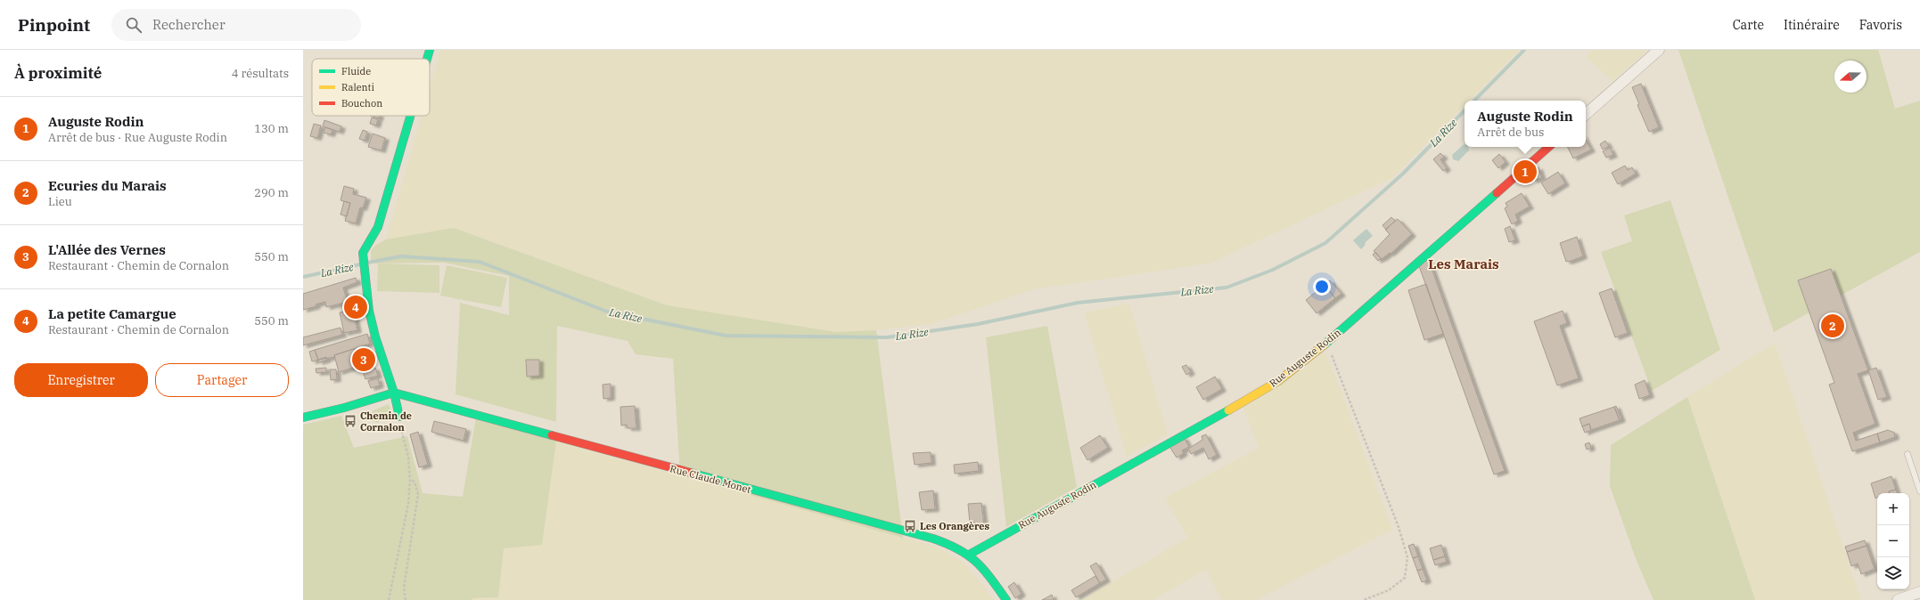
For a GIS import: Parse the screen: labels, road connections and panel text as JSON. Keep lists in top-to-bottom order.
{
  "streets": {
    "street": ["Rue Auguste Rodin", "Rue Claude Monet"]
  },
  "crossings": [
    ["Rue Auguste Rodin", "Rue Claude Monet"]
  ],
  "districts": ["Les Marais"],
  "water": ["La Rize"],
  "places": {
    "bus stop": ["Chemin de Cornalon", "Les Orangères"]
  },
  "legend": ["Fluide", "Ralenti", "Bouchon"],
  "north": "left",
  "page": {
    "header": "Pinpoint",
    "search": "Rechercher",
    "nav": ["Carte", "Itinéraire", "Favoris"],
    "heading": ["À proximité", "4 résultats"],
    "list": [
      {
        "mark": "1",
        "name": "Auguste Rodin",
        "note": "Arrêt de bus · Rue Auguste Rodin",
        "value": "130 m"
      },
      {
        "mark": "2",
        "name": "Ecuries du Marais",
        "note": "Lieu",
        "value": "290 m"
      },
      {
        "mark": "3",
        "name": "L'Allée des Vernes",
        "note": "Restaurant · Chemin de Cornalon",
        "value": "550 m"
      },
      {
        "mark": "4",
        "name": "La petite Camargue",
        "note": "Restaurant · Chemin de Cornalon",
        "value": "550 m"
      }
    ],
    "popup": ["Auguste Rodin", "Arrêt de bus"],
    "pins": [
      "1",
      "4",
      "2",
      "3"
    ],
    "buttons": ["Enregistrer", "Partager"],
    "map_buttons": ["+", "−"]
  }
}
